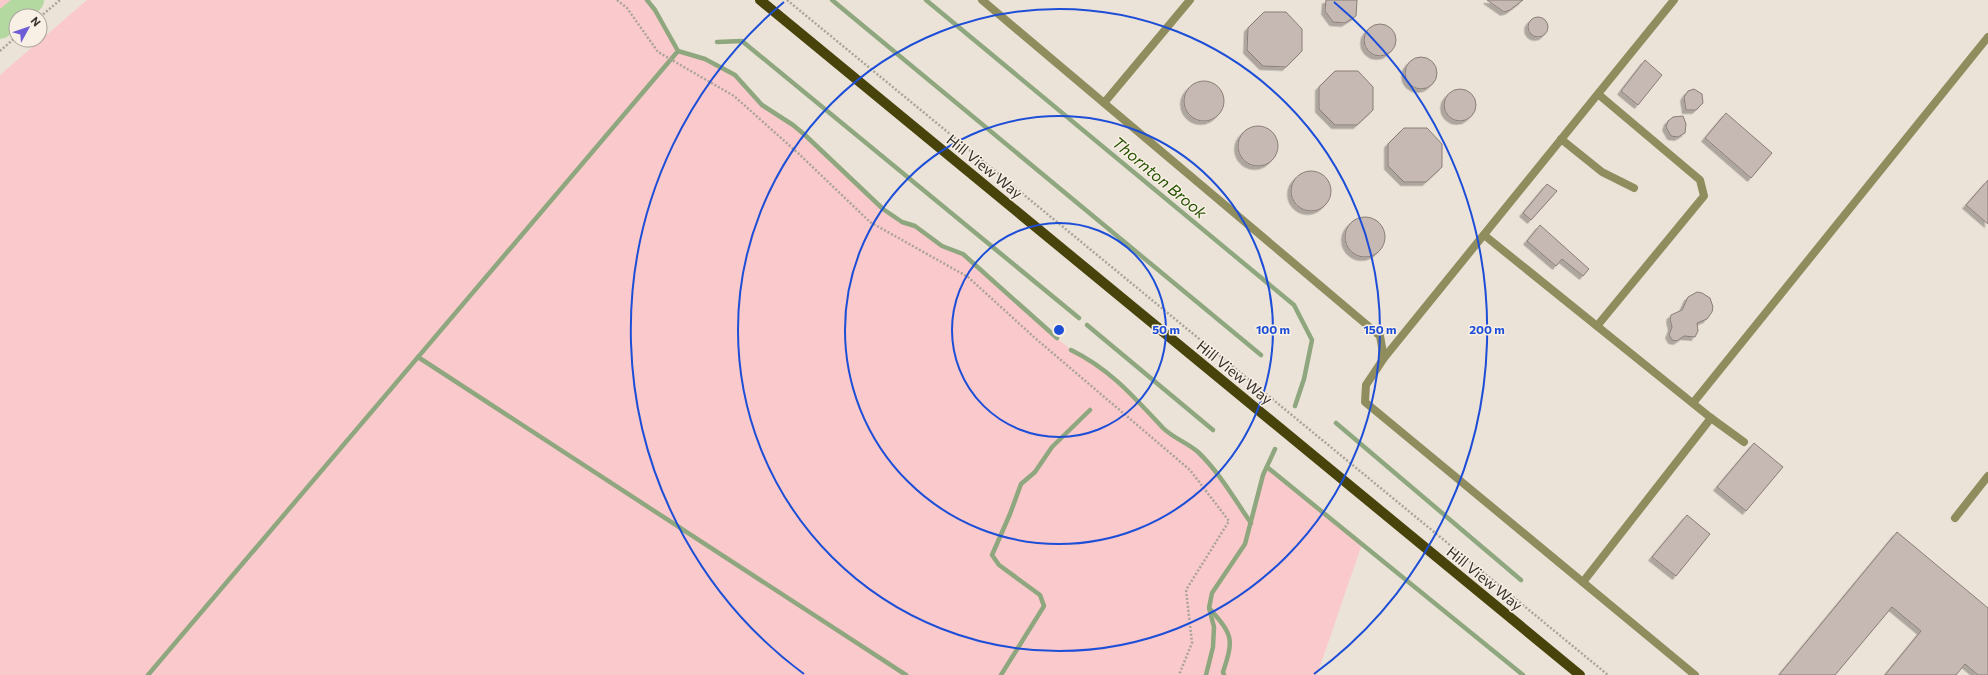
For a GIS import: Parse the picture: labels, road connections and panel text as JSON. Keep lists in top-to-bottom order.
{
  "streets": {
    "main road": ["Hill View Way"]
  },
  "water": ["Thornton Brook"],
  "north": "top right",
  "rings": [
    "50 m",
    "100 m",
    "150 m",
    "200 m"
  ]
}
